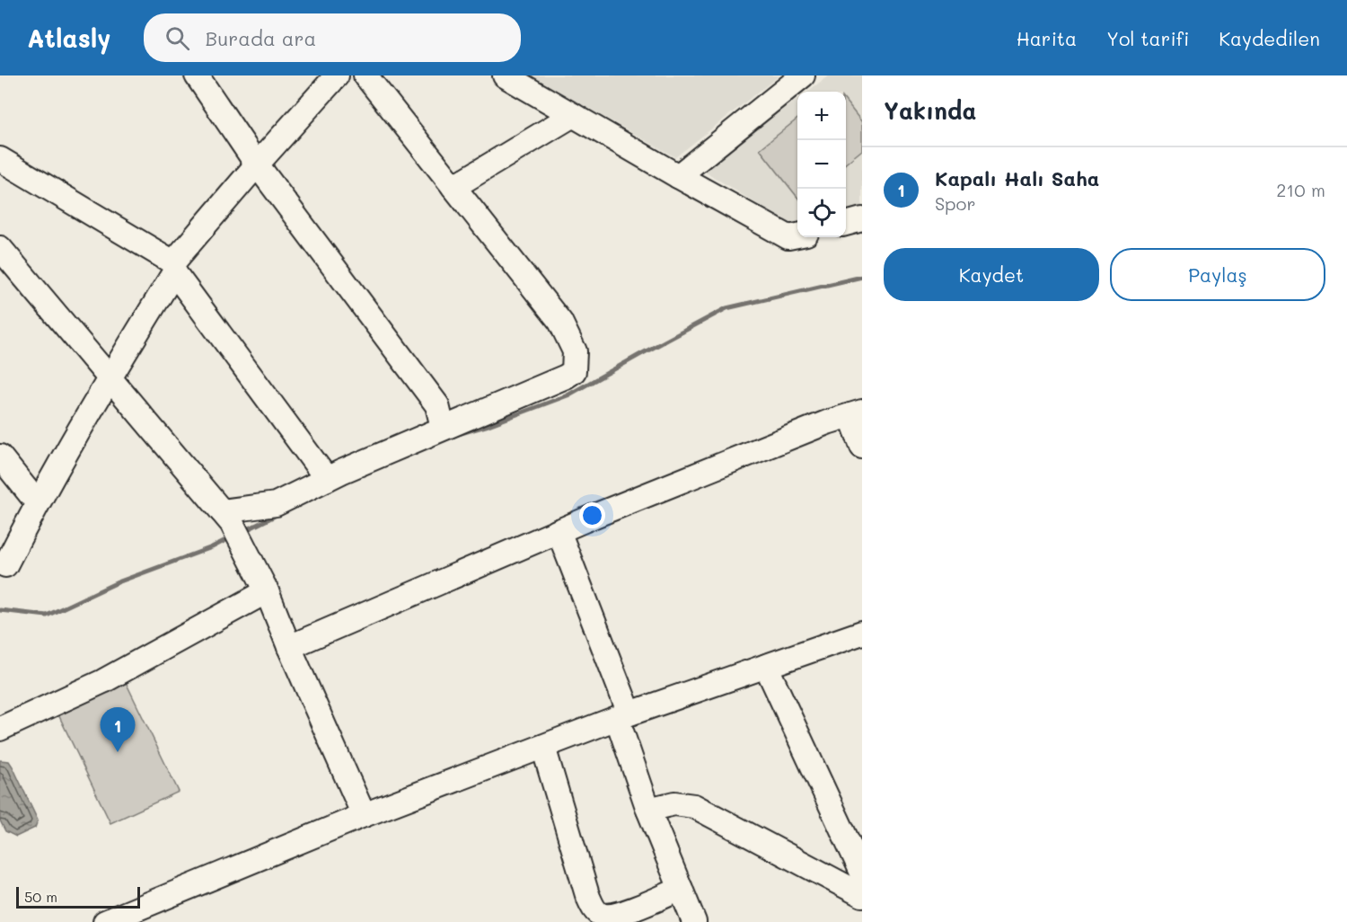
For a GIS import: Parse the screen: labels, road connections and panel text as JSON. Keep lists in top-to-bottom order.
{
  "scale_bar": "50 m",
  "page": {
    "header": "Atlasly",
    "search": "Burada ara",
    "nav": ["Harita", "Yol tarifi", "Kaydedilen"],
    "heading": "Yakında",
    "map_buttons": ["+", "−"],
    "list": [
      {
        "mark": "1",
        "name": "Kapalı Halı Saha",
        "note": "Spor",
        "value": "210 m"
      }
    ],
    "buttons": ["Kaydet", "Paylaş"],
    "pins": "1",
    "scale": "50 m"
  }
}
